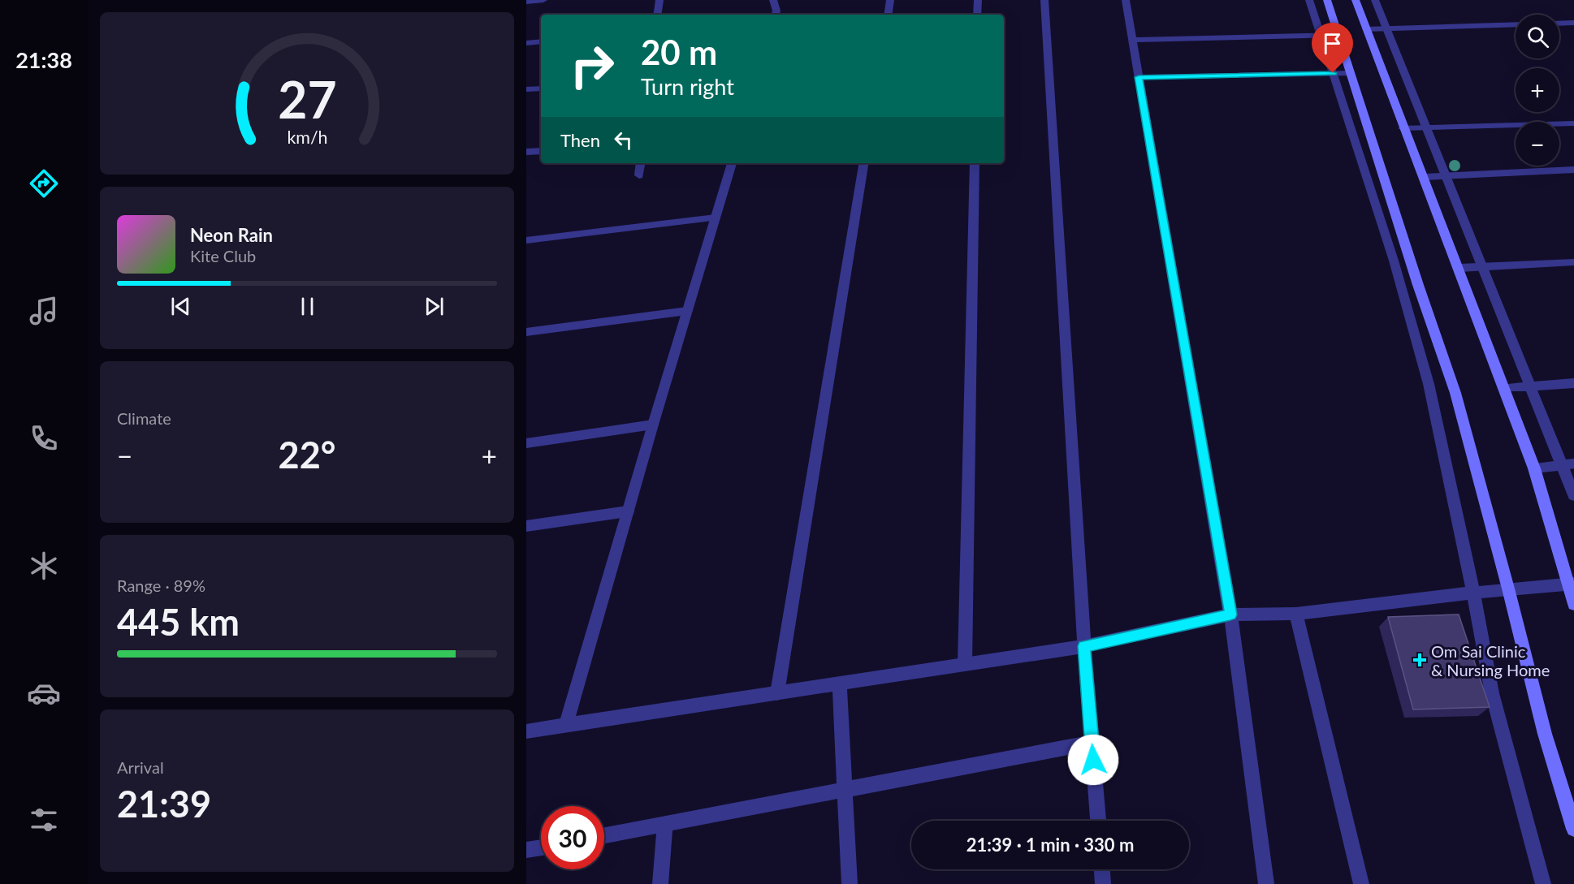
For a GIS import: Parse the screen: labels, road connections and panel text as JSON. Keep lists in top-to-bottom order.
{
  "places": {
    "health": ["Om Sai Clinic & Nursing Home"]
  },
  "page": {
    "tabs": "21:38",
    "map_buttons": ["+", "−"],
    "turn": ["20 m", "Turn right"],
    "then": "Then",
    "song": ["Neon Rain", "Kite Club"],
    "tile": [
      "Climate",
      ["Range · 89%", "445 km"],
      ["Arrival", "21:39"]
    ],
    "heat": ["−", "22°", "+"],
    "limit": "30",
    "trip": "21:39 · 1 min · 330 m",
    "gauge": ["27", "km/h"]
  }
}
